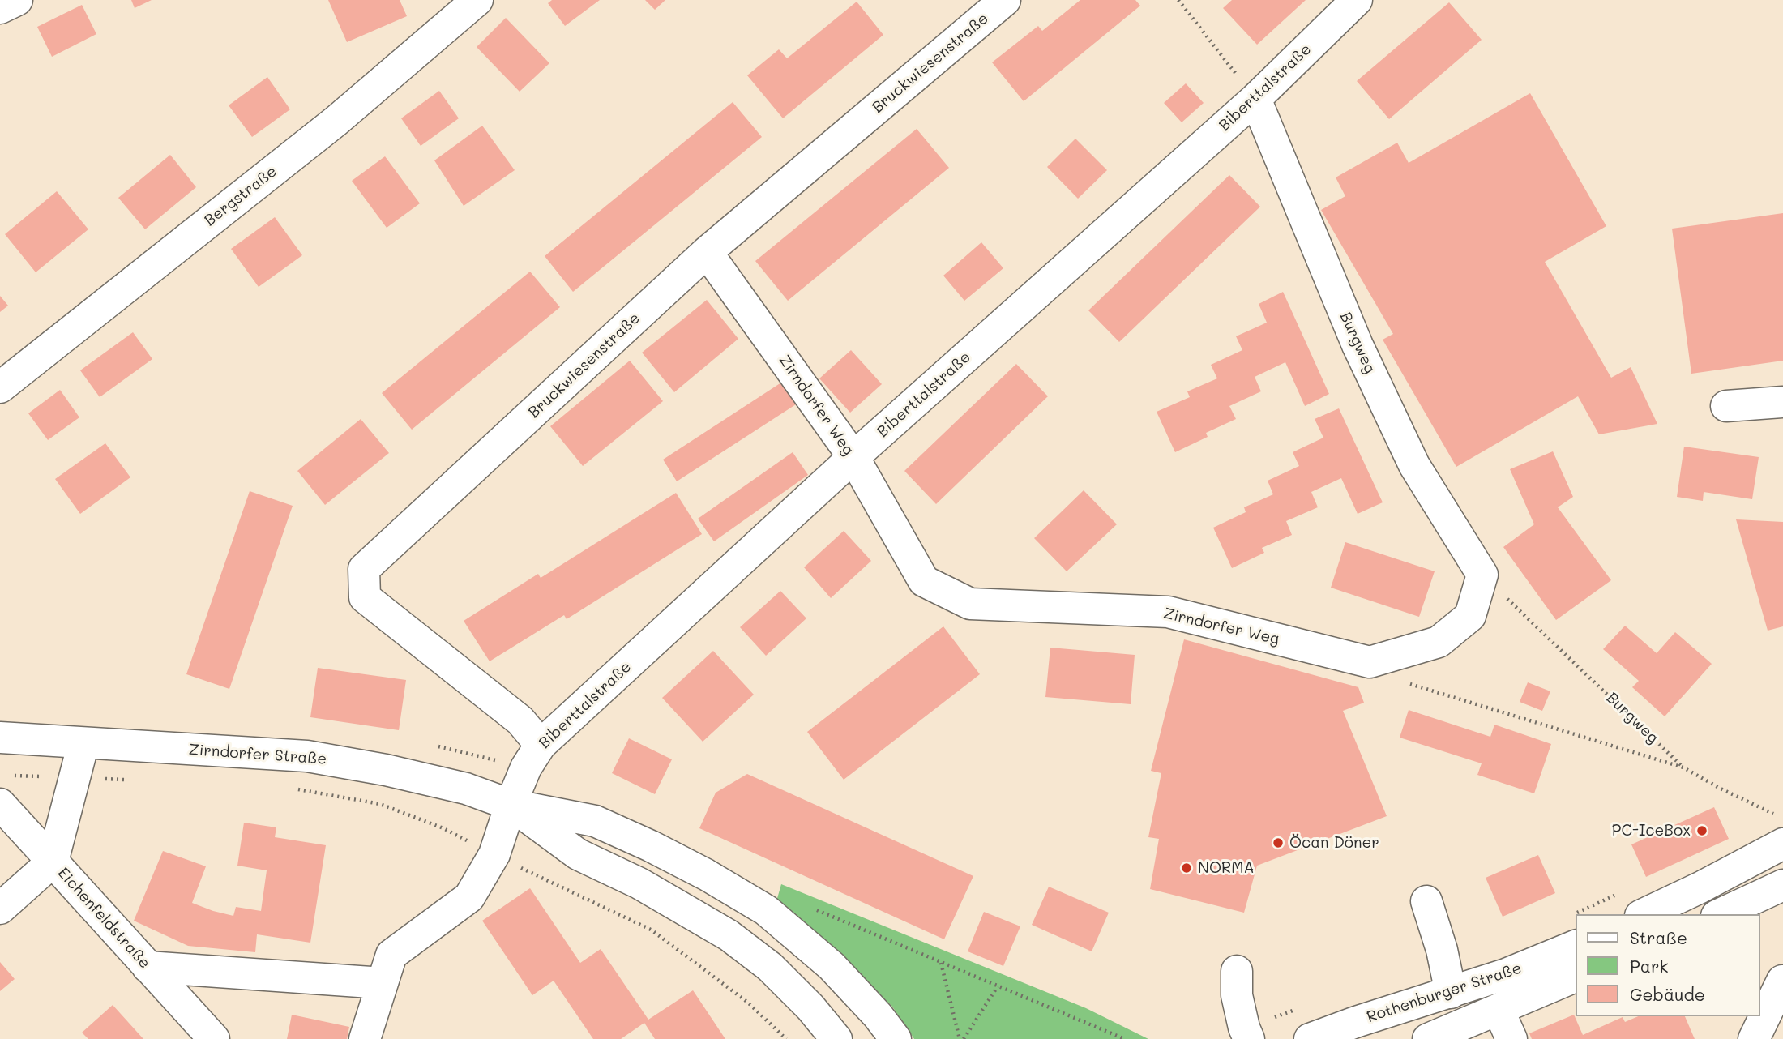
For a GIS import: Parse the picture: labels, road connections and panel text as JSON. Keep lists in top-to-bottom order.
{
  "streets": {
    "street": [
      "Bruckwiesenstraße",
      "Biberttalstraße",
      "Bergstraße",
      "Burgweg",
      "Zirndorfer Weg",
      "Zirndorfer Straße",
      "Eichenfeldstraße",
      "Rothenburger Straße"
    ]
  },
  "crossings": [
    ["Bruckwiesenstraße", "Biberttalstraße"],
    ["Bruckwiesenstraße", "Zirndorfer Weg"],
    ["Biberttalstraße", "Burgweg"],
    ["Biberttalstraße", "Zirndorfer Weg"],
    ["Biberttalstraße", "Zirndorfer Straße"],
    ["Zirndorfer Straße", "Eichenfeldstraße"]
  ],
  "places": ["PC-IceBox", "Öcan Döner", "NORMA"],
  "legend": ["Straße", "Park", "Gebäude"]
}
